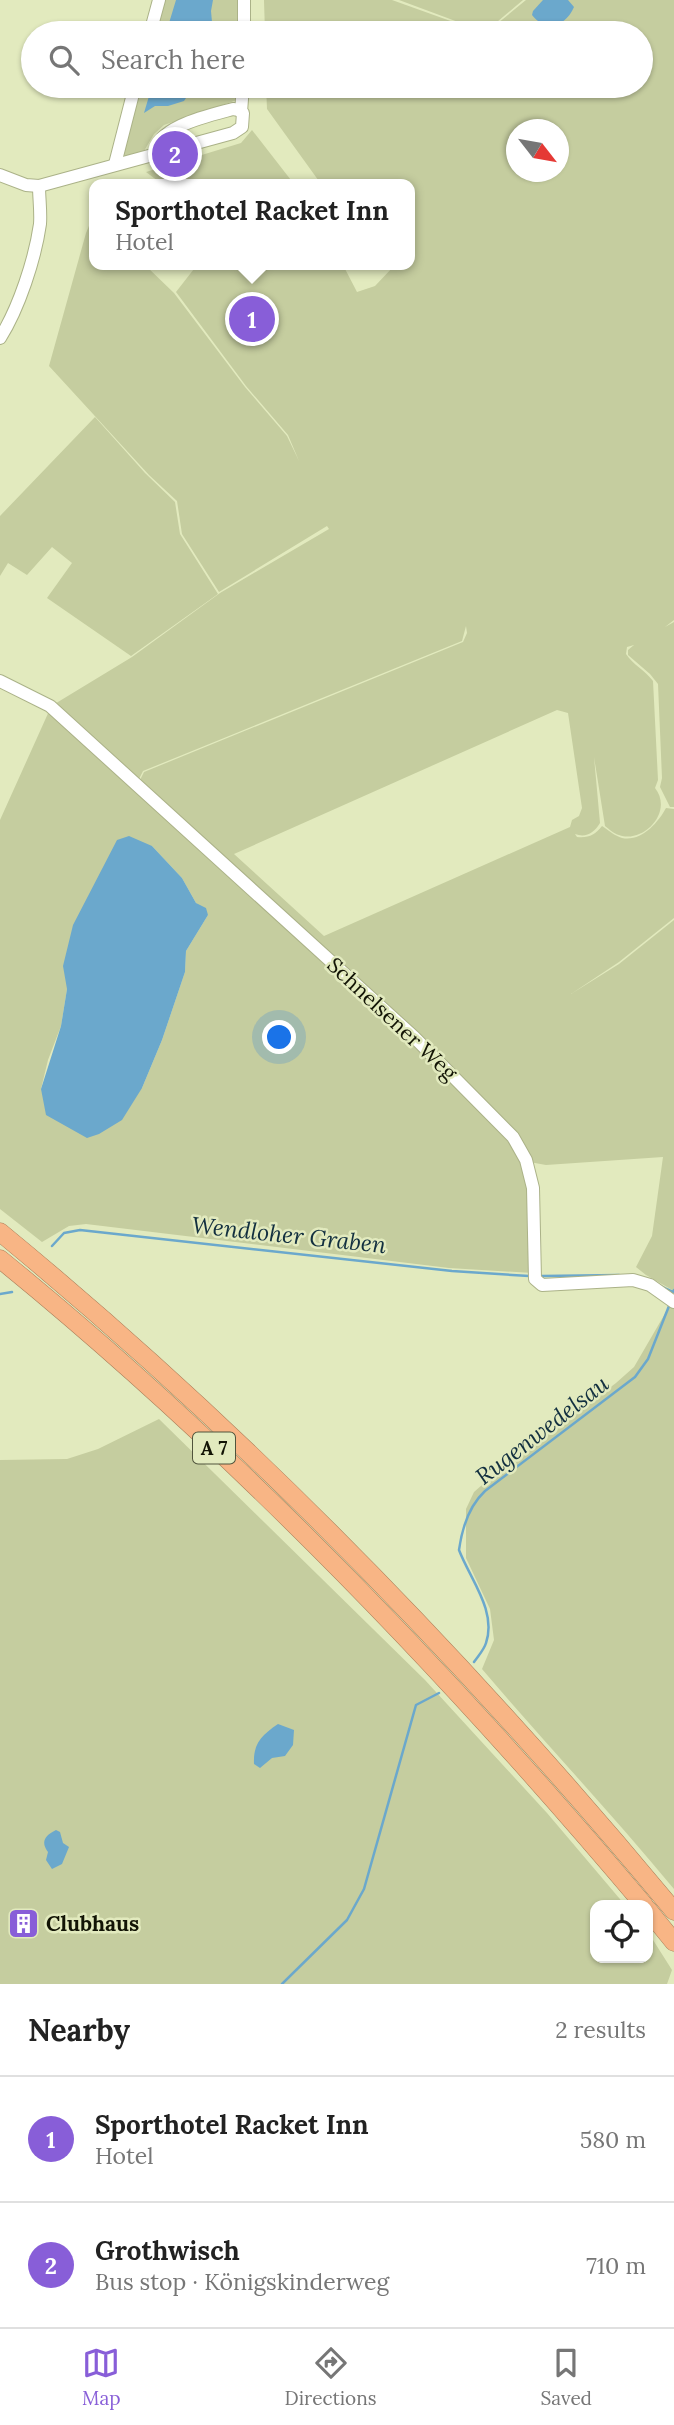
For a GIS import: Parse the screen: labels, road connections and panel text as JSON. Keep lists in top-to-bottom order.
{
  "streets": {
    "highway": ["A 7"],
    "street": ["Schnelsener Weg"]
  },
  "water": ["Wendloher Graben", "Rugenwedelsau"],
  "places": {
    "building": ["Clubhaus"]
  },
  "north": "bottom right",
  "page": {
    "search": "Search here",
    "pins": ["2", "1"],
    "popup": ["Sporthotel Racket Inn", "Hotel"],
    "heading": ["Nearby", "2 results"],
    "list": [
      {
        "mark": "1",
        "name": "Sporthotel Racket Inn",
        "note": "Hotel",
        "value": "580 m"
      },
      {
        "mark": "2",
        "name": "Grothwisch",
        "note": "Bus stop · Königskinderweg",
        "value": "710 m"
      }
    ],
    "nav": ["Map", "Directions", "Saved"]
  }
}
